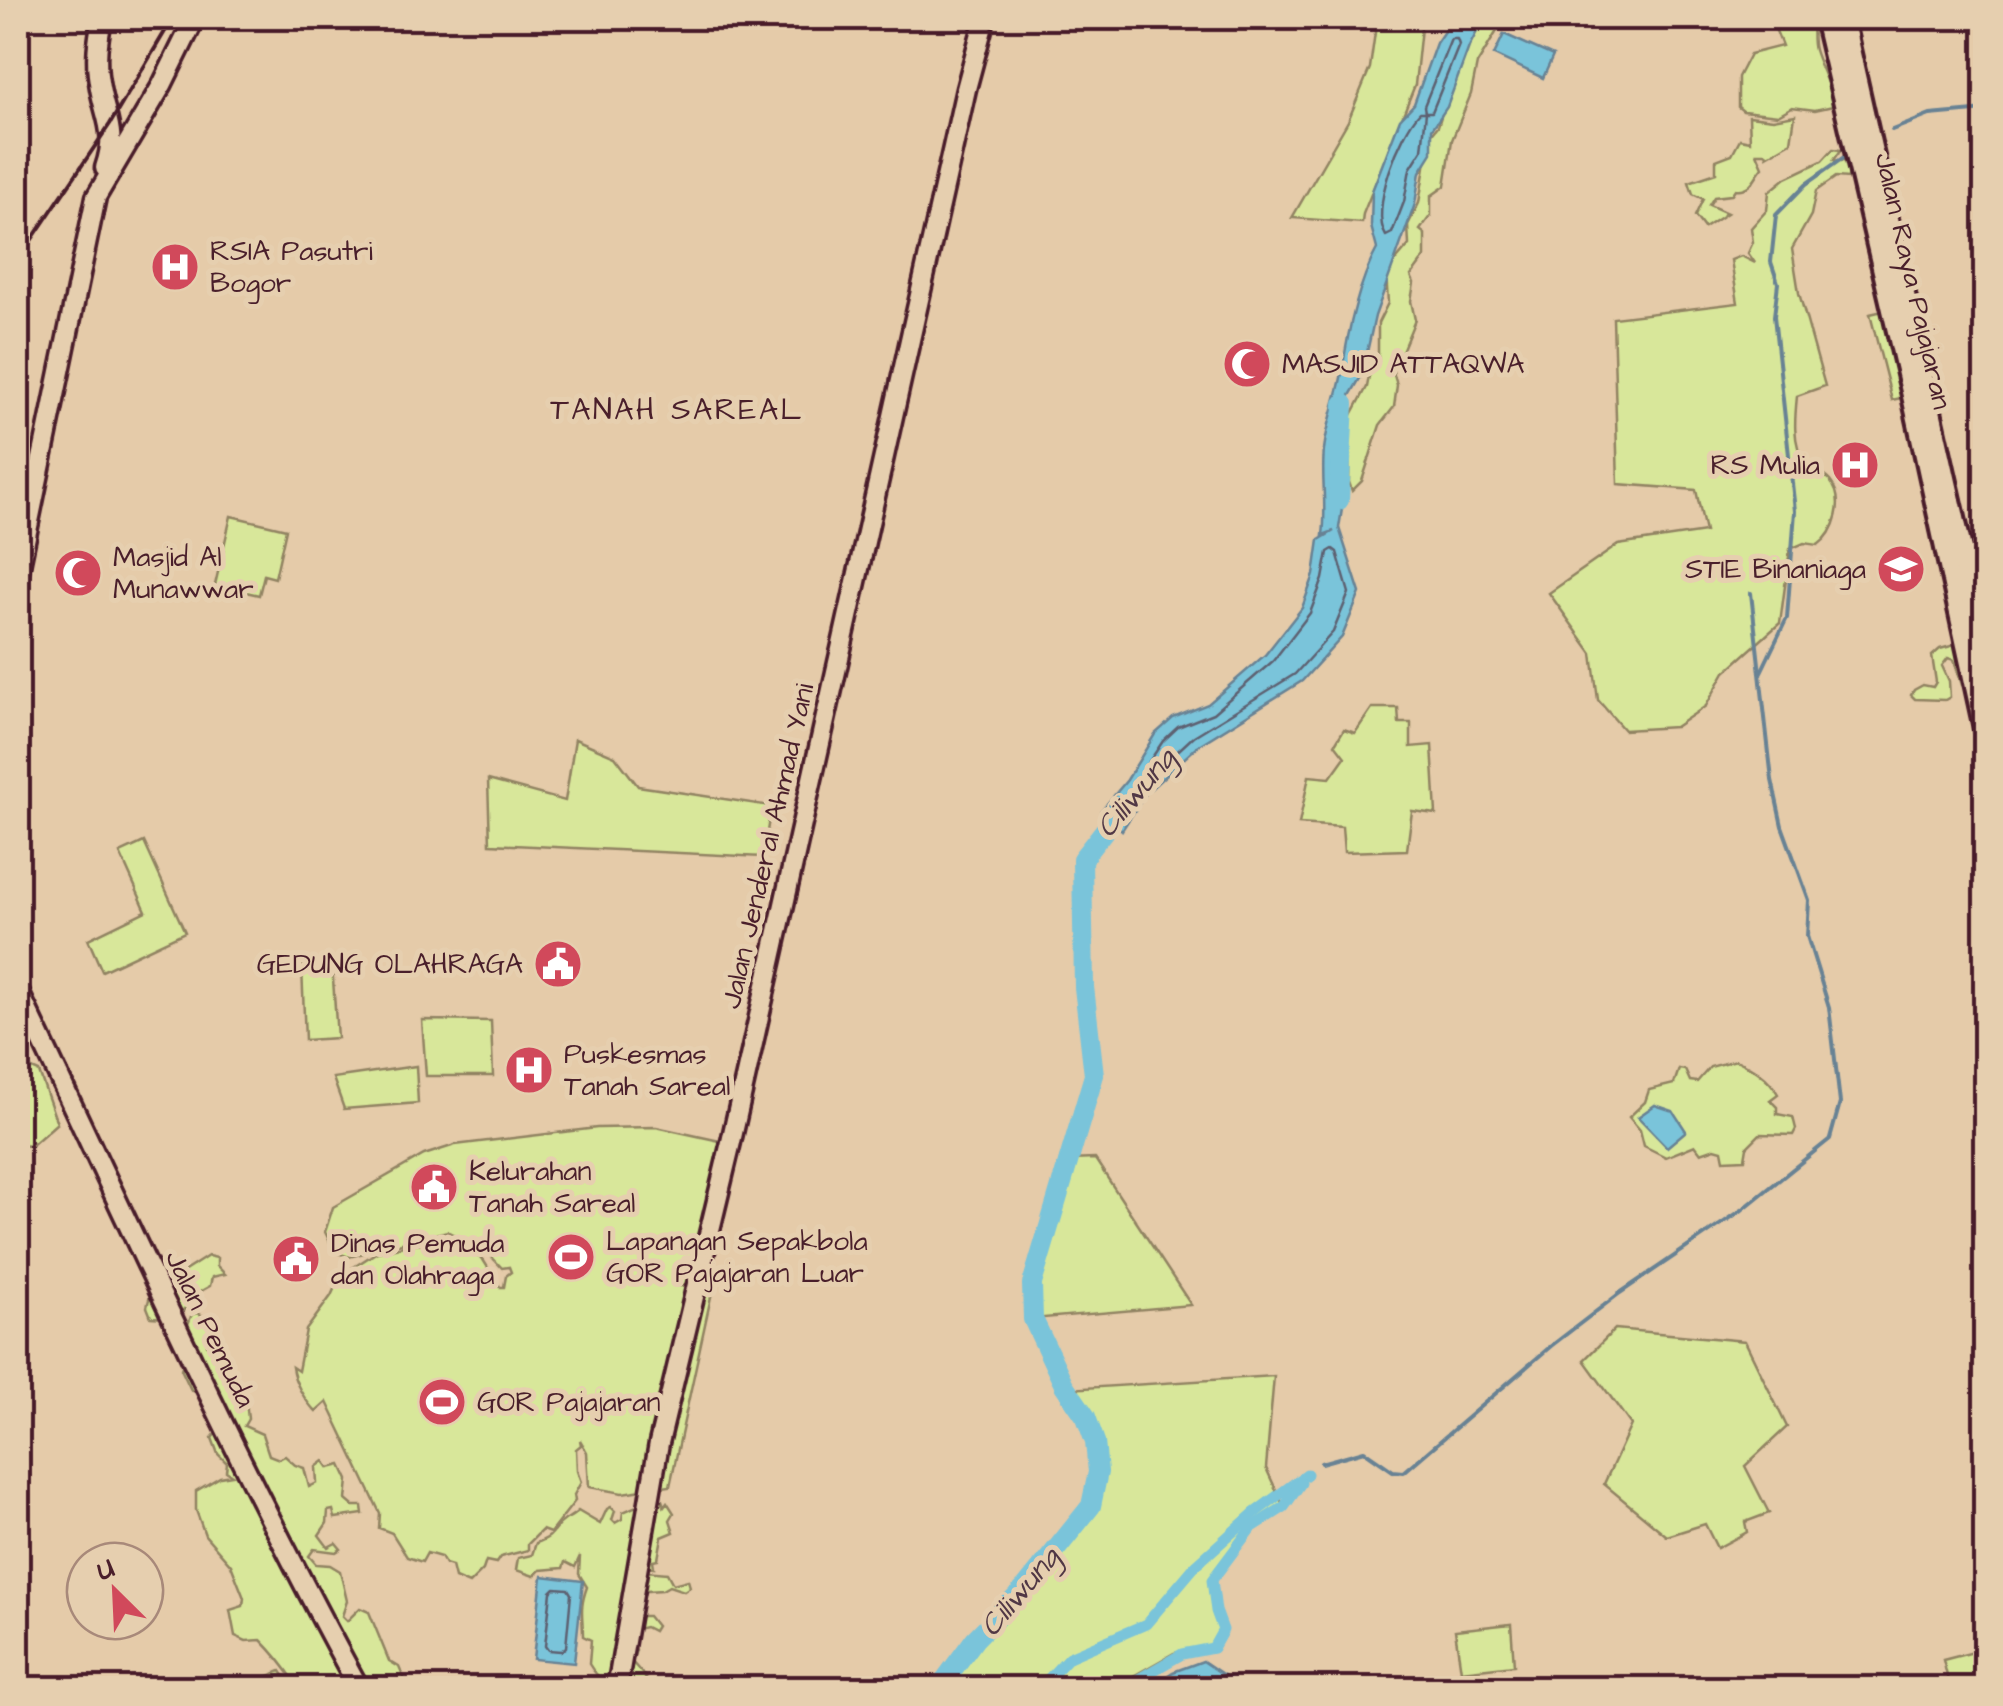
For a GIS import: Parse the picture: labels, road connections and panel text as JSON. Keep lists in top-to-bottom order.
{
  "streets": {
    "highway": ["Jalan Raya Pajajaran"],
    "main road": ["Jalan Jenderal Ahmad Yani", "Jalan Pemuda"]
  },
  "districts": ["TANAH SAREAL"],
  "water": ["Ciliwung"],
  "places": {
    "hospital": ["RSIA Pasutri Bogor", "RS Mulia", "Puskesmas Tanah Sareal"],
    "mosque": ["MASJID ATTAQWA", "Masjid Al Munawwar"],
    "school or university": ["STIE Binaniaga"],
    "public building": ["GEDUNG OLAHRAGA", "Kelurahan Tanah Sareal", "Dinas Pemuda dan Olahraga"],
    "sports": ["Lapangan Sepakbola GOR Pajajaran Luar", "GOR Pajajaran"]
  },
  "north": "top left"
}
